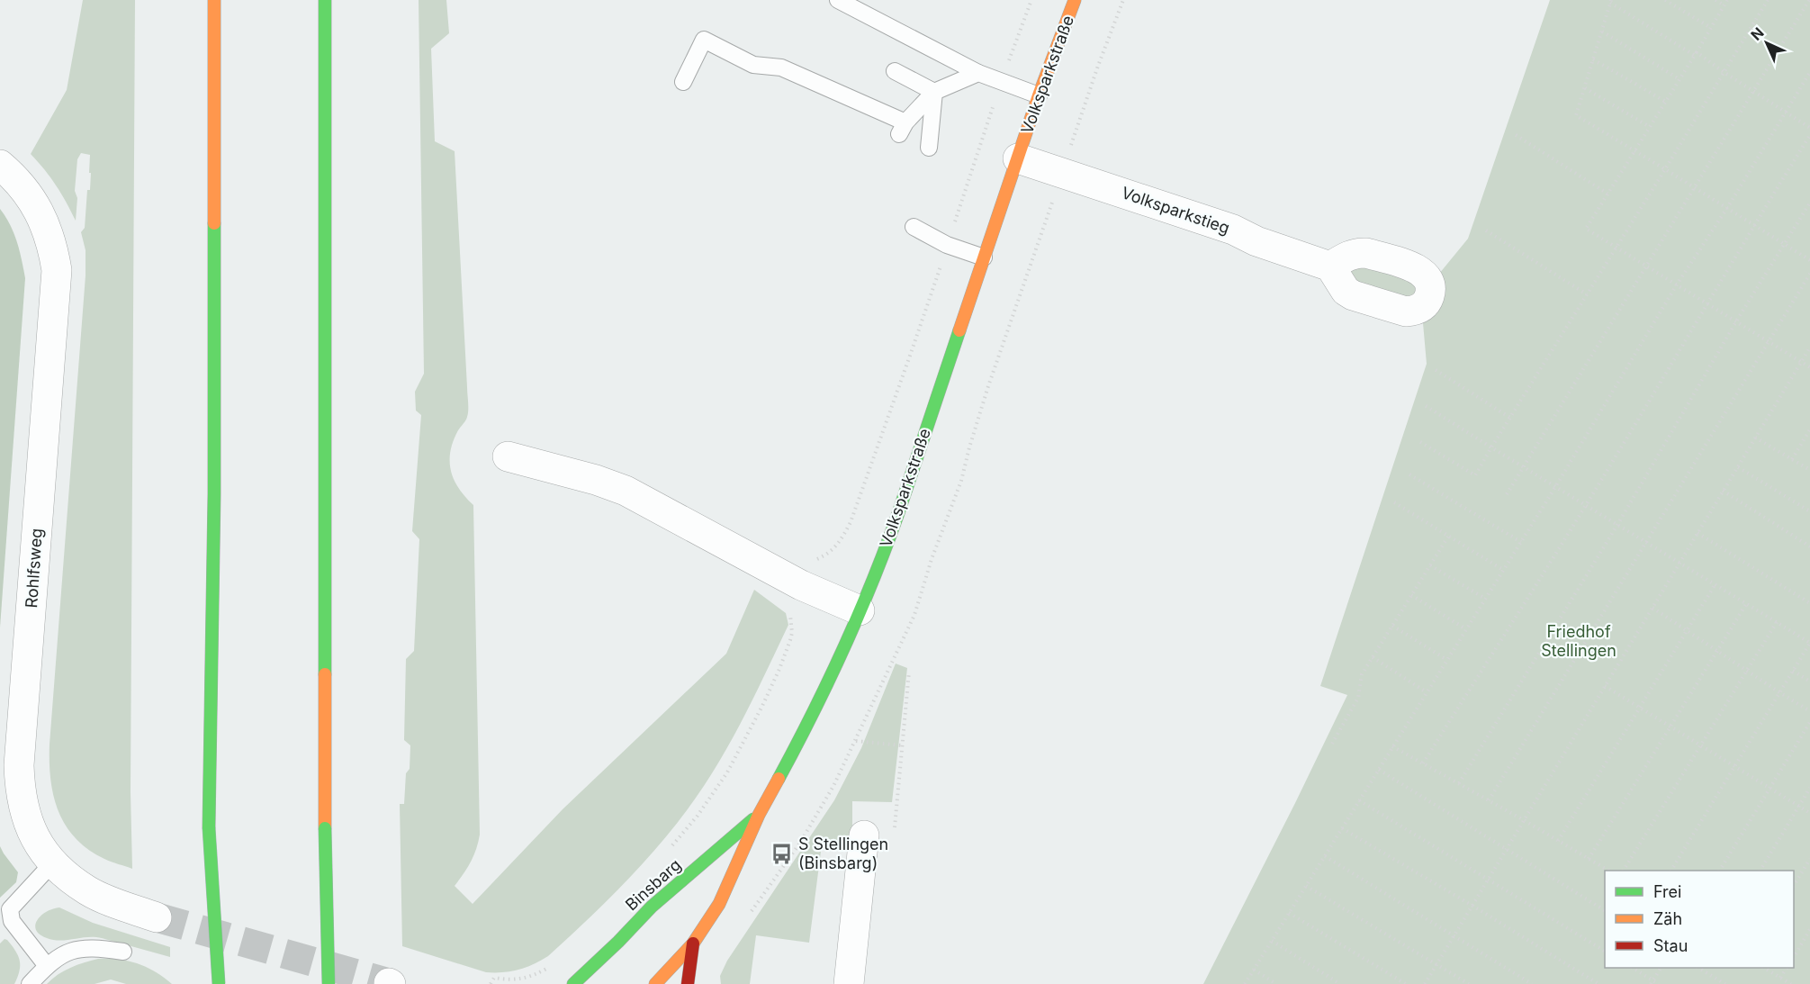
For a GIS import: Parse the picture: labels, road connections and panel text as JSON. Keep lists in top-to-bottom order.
{
  "streets": {
    "main road": ["Volksparkstraße", "Binsbarg"],
    "street": ["Volksparkstieg", "Rohlfsweg"]
  },
  "crossings": [
    ["Volksparkstraße", "Volksparkstieg"],
    ["Volksparkstraße", "Binsbarg"]
  ],
  "parks": ["Friedhof Stellingen"],
  "places": {
    "bus stop": ["S Stellingen (Binsbarg)"]
  },
  "legend": ["Frei", "Zäh", "Stau"],
  "north": "top left"
}
